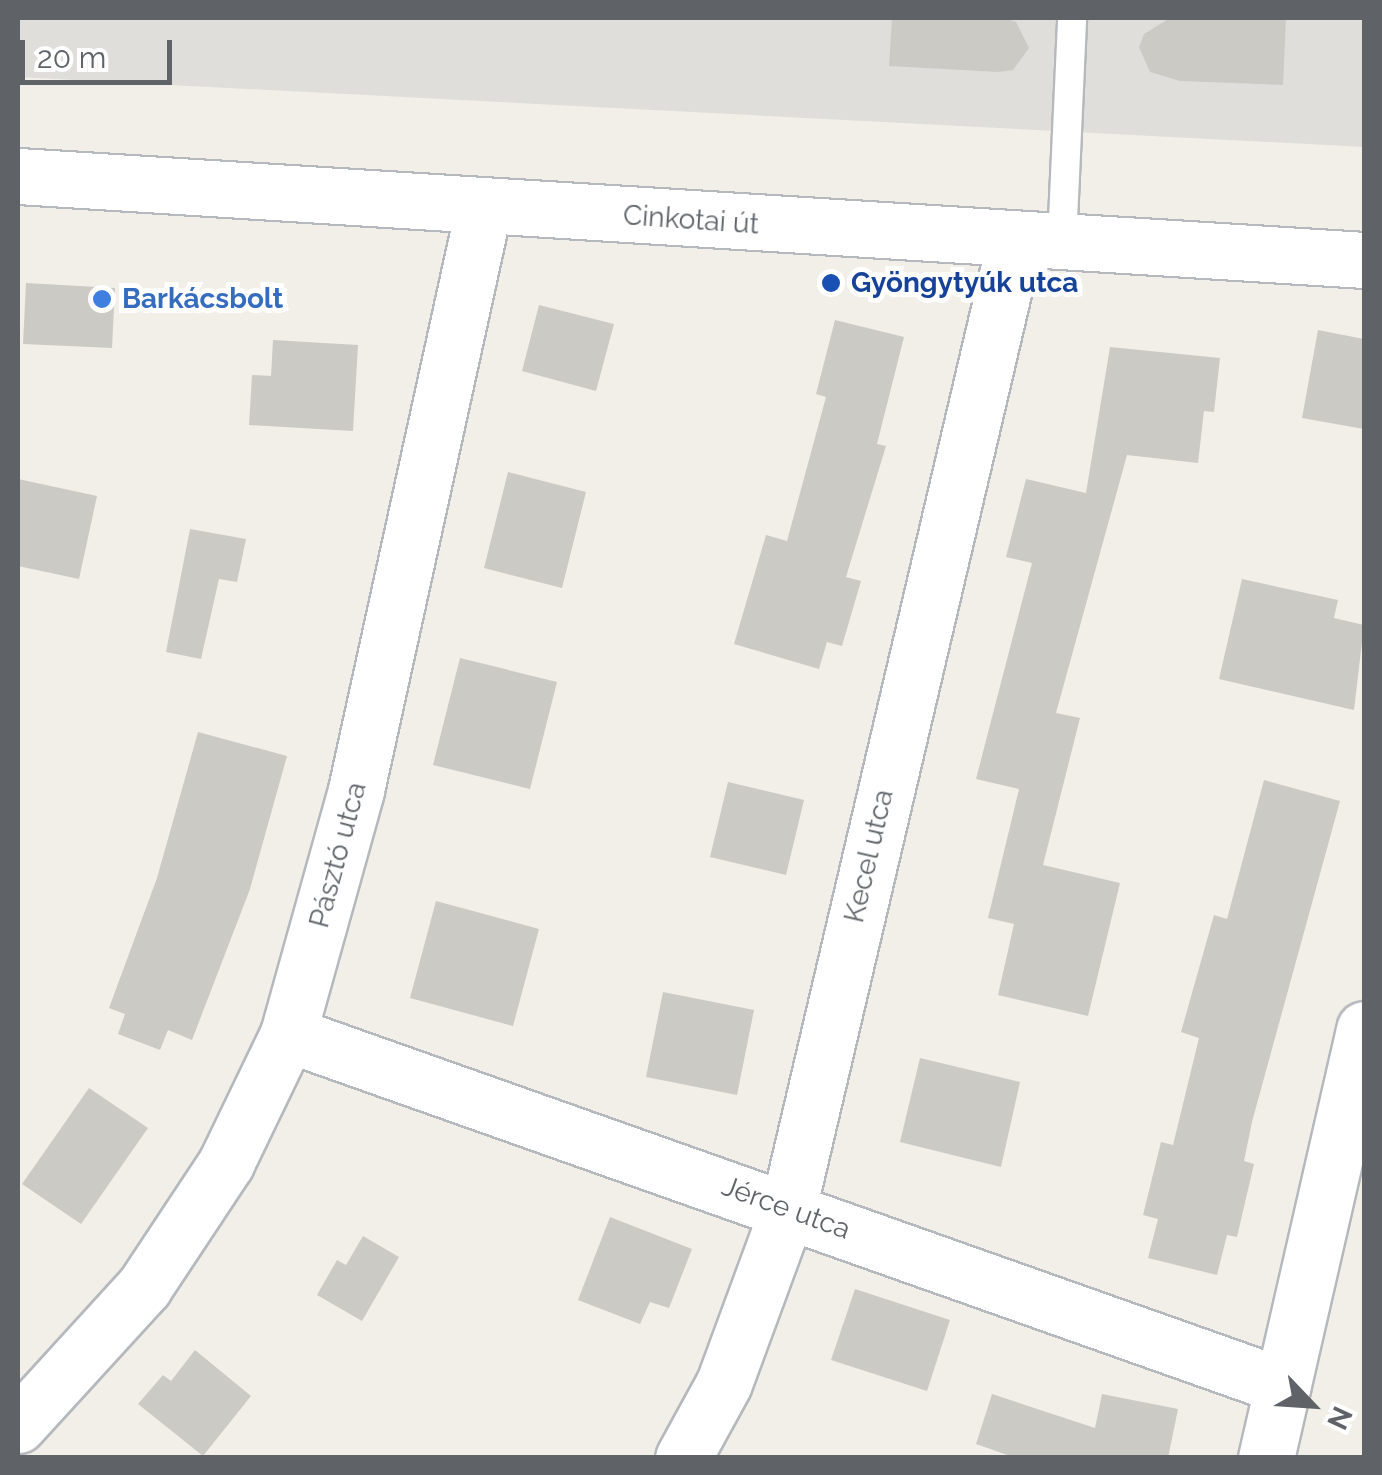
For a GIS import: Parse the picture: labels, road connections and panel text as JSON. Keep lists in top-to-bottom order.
{
  "streets": {
    "street": [
      "Cinkotai út",
      "Pásztó utca",
      "Kecel utca",
      "Jérce utca"
    ]
  },
  "crossings": [
    ["Cinkotai út", "Pásztó utca"],
    ["Cinkotai út", "Kecel utca"],
    ["Pásztó utca", "Jérce utca"],
    ["Kecel utca", "Jérce utca"]
  ],
  "places": ["Gyöngytyúk utca", "Barkácsbolt"],
  "scale_bar": "20 m",
  "north": "bottom right"
}
